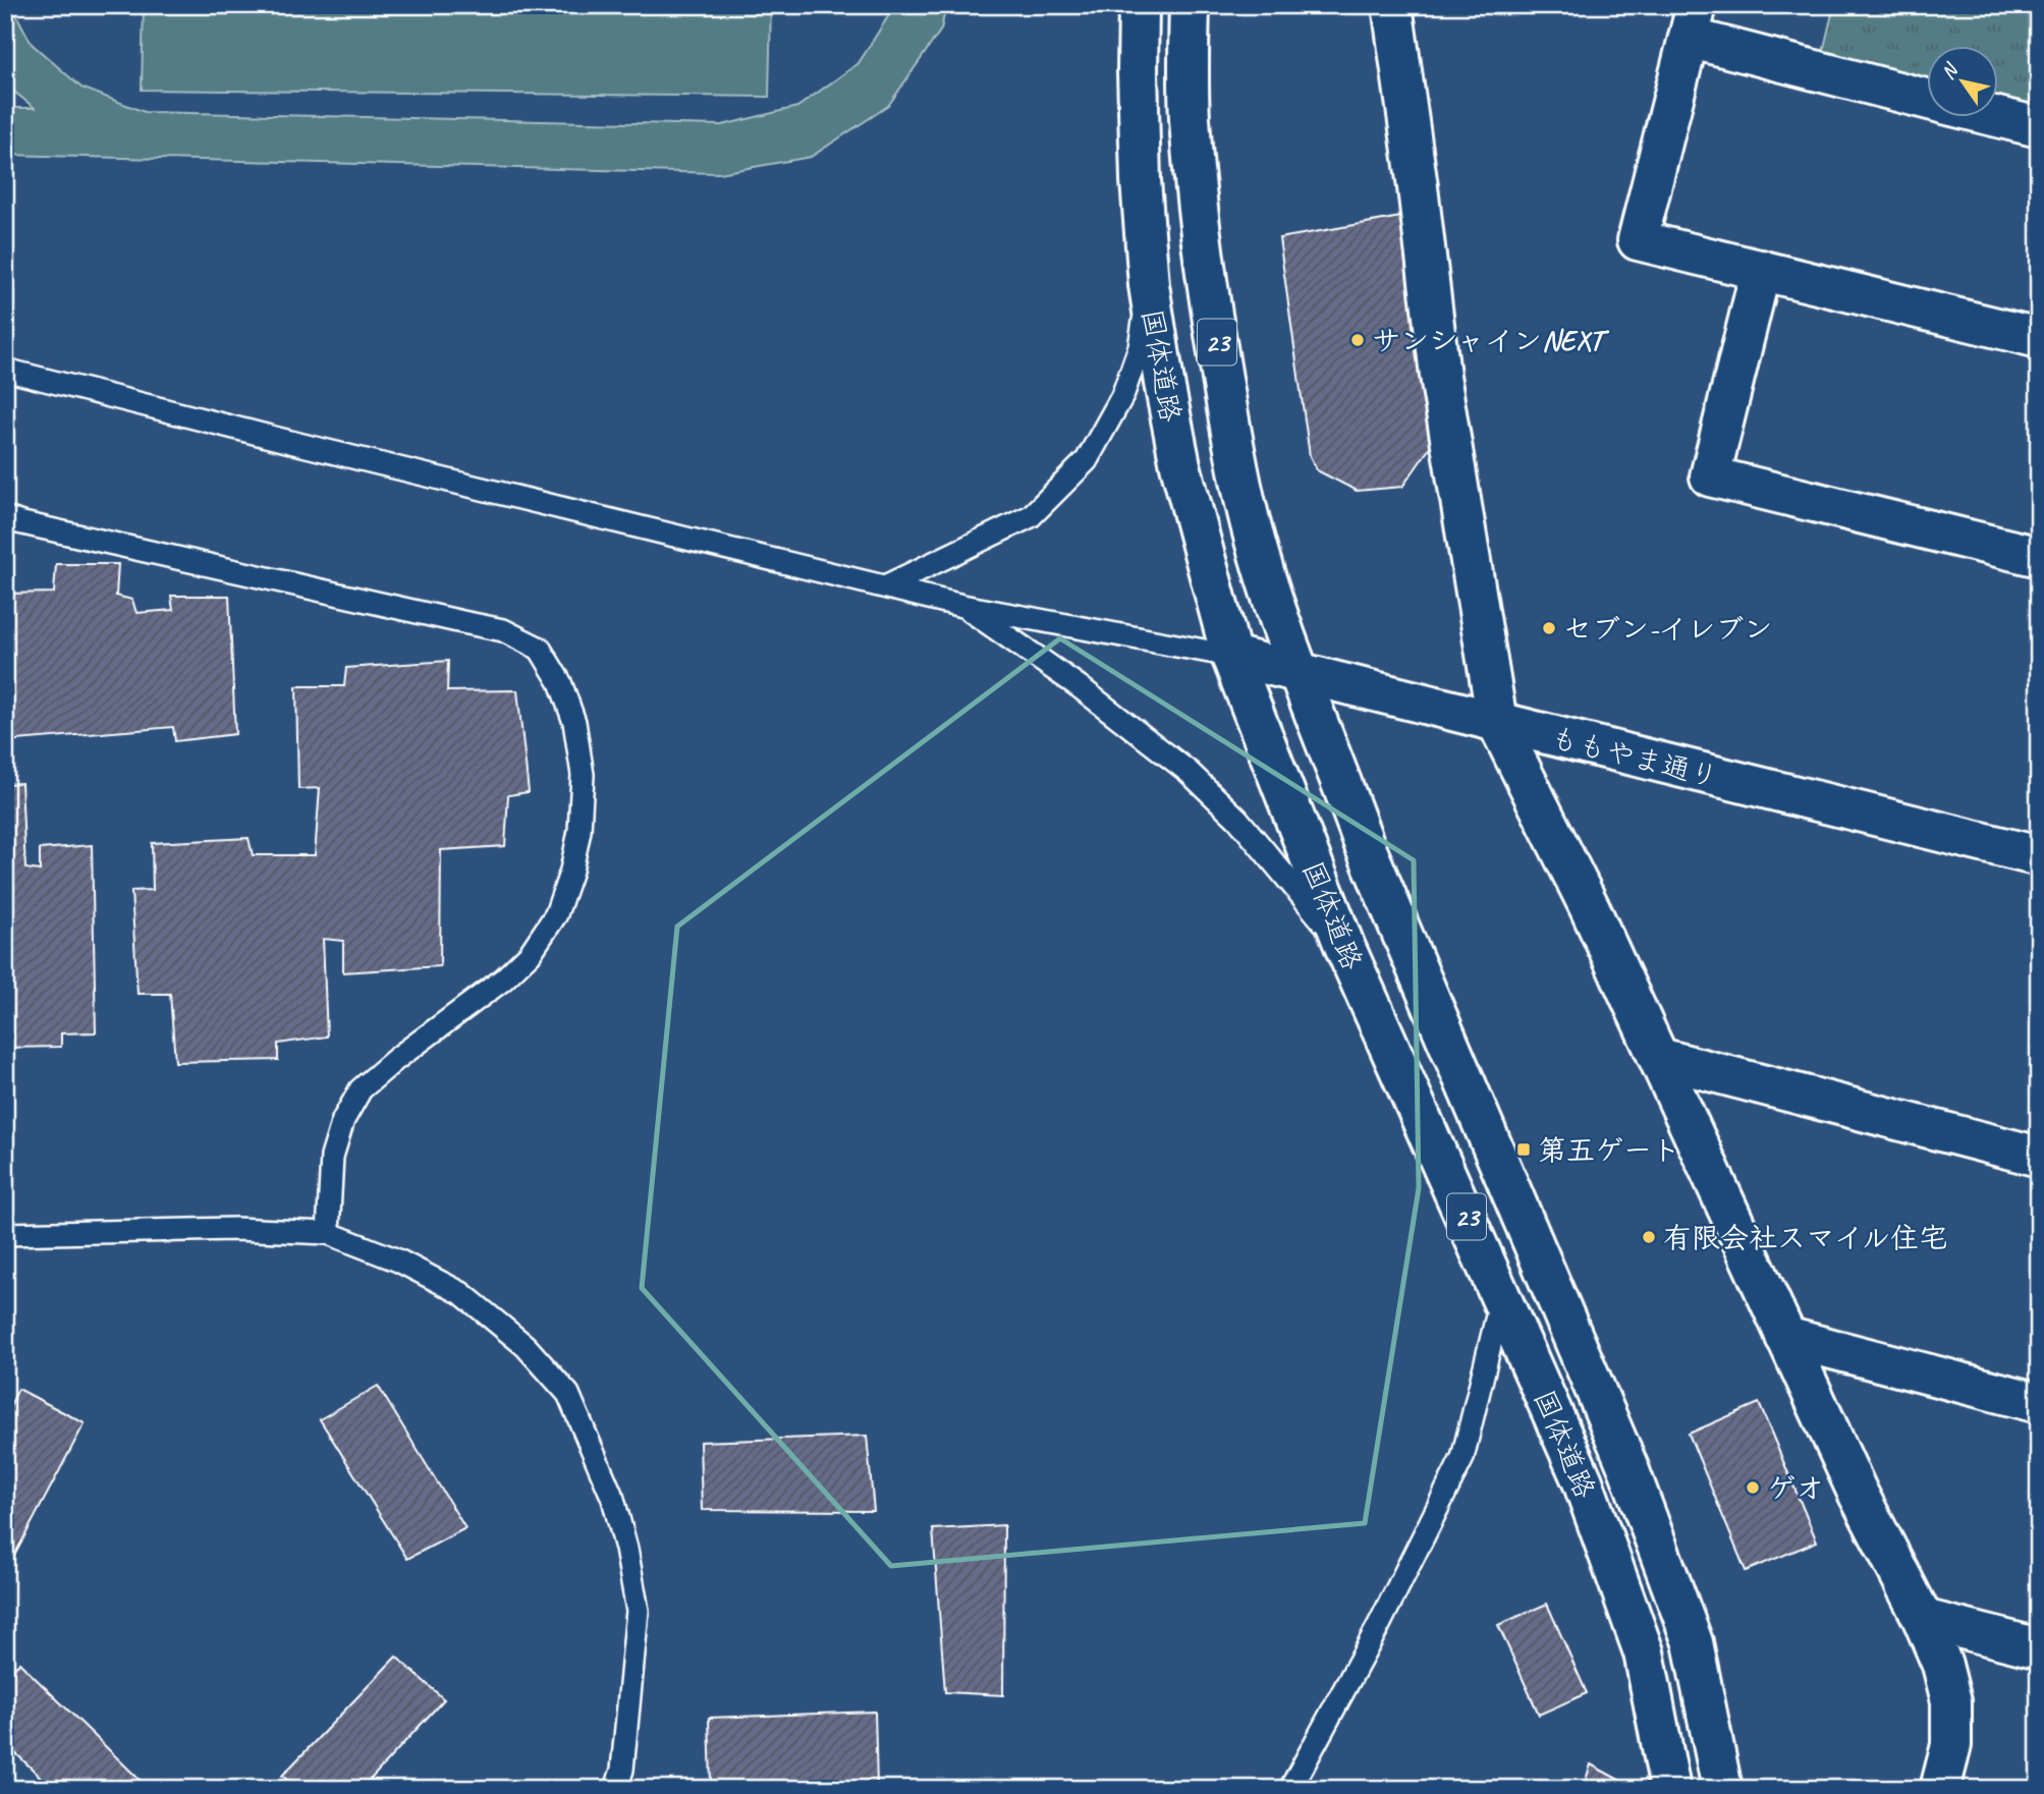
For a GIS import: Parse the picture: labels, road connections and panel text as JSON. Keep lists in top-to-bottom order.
{
  "streets": {
    "street": ["23", "国体道路", "ももやま通り"]
  },
  "crossings": [
    ["国体道路", "ももやま通り"]
  ],
  "places": {
    "other": [
      "サンシャインNEXT",
      "セブン-イレブン",
      "有限会社スマイル住宅",
      "ゲオ"
    ],
    "transit": ["第五ゲート"]
  },
  "north": "top left"
}
